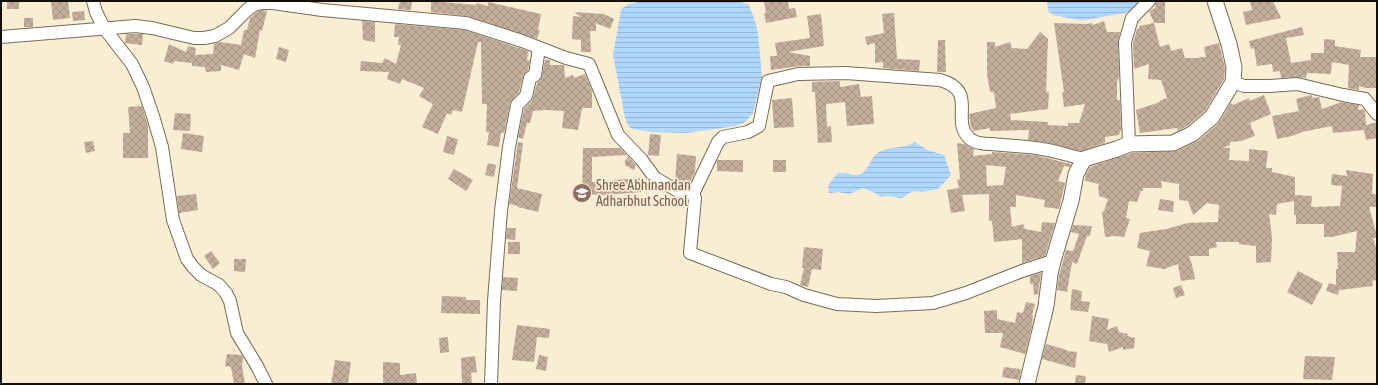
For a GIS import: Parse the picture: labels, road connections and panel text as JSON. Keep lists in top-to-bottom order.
{
  "places": {
    "school or university": ["Shree Abhinandan Adharbhut School"]
  }
}
